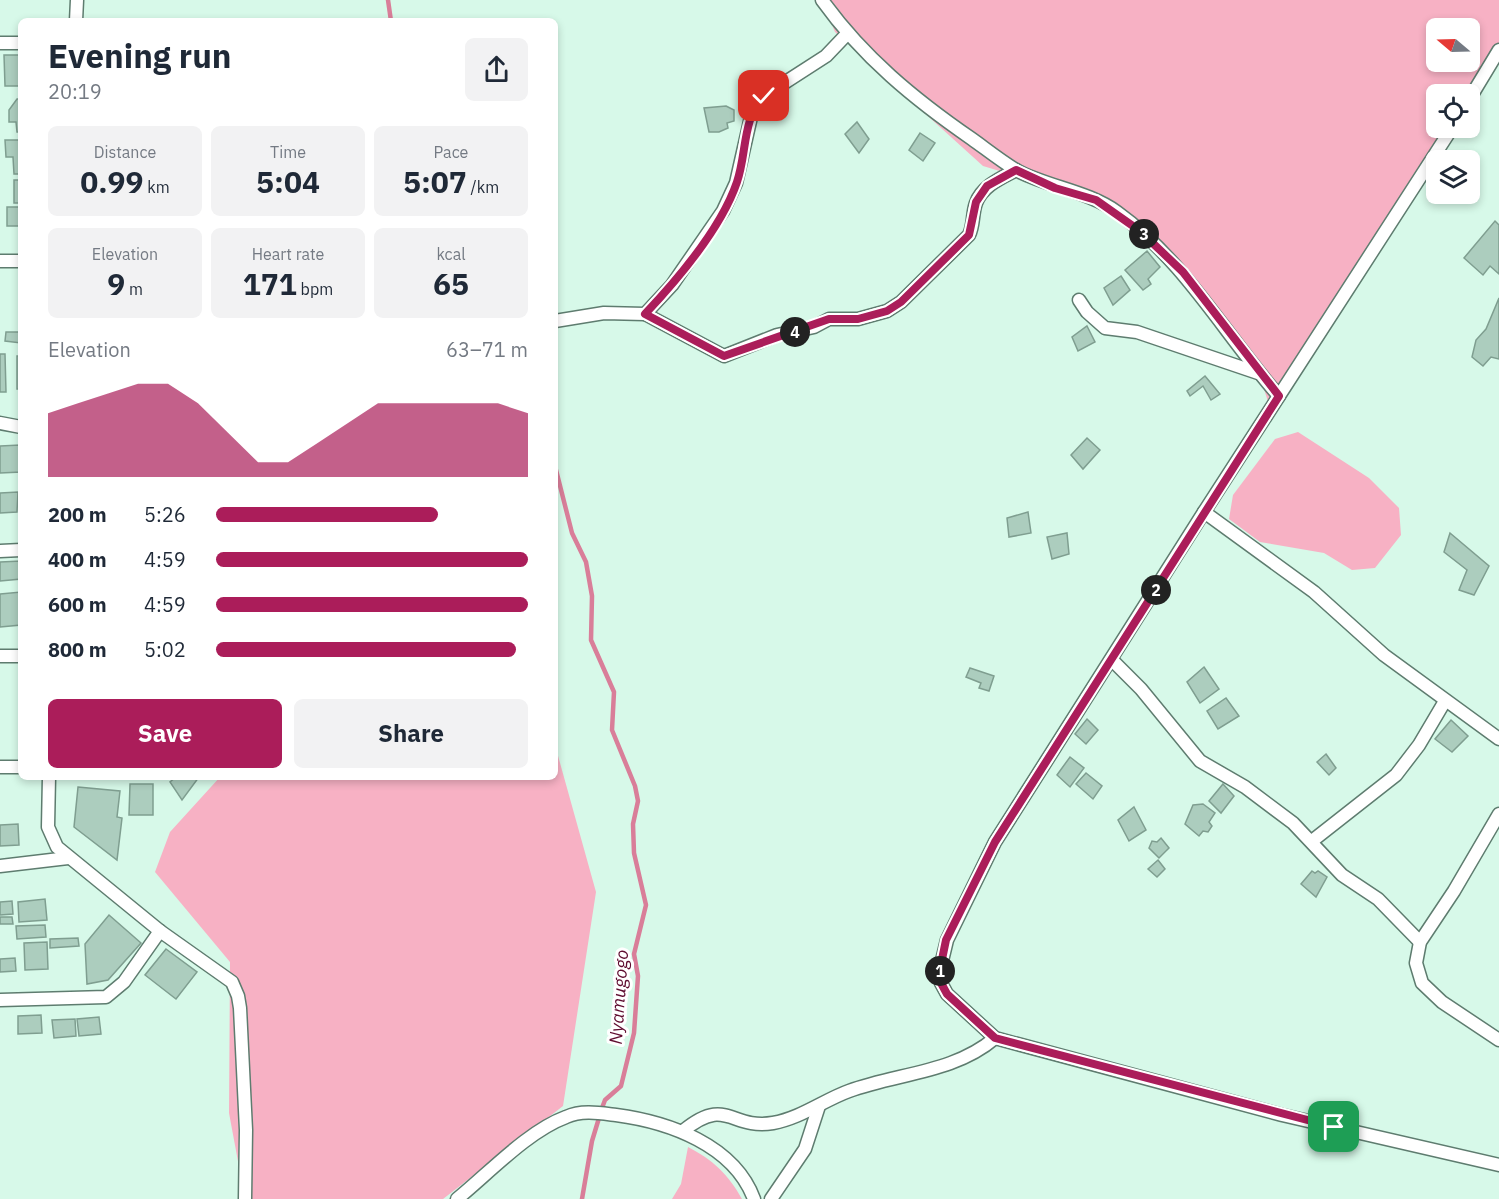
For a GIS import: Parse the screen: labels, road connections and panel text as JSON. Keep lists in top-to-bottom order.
{
  "water": ["Nyamugogo"],
  "north": "left",
  "page": {
    "heading": ["Evening run", "20:19"],
    "stats": [
      ["Distance", "0.99 km"],
      ["Time", "5:04"],
      ["Pace", "5:07 /km"],
      ["Elevation", "9 m"],
      ["Heart rate", "171 bpm"],
      ["kcal", "65"]
    ],
    "pins": [
      "3",
      "4",
      "2",
      "1"
    ],
    "chart": ["Elevation", "63–71 m"],
    "list": [
      {
        "name": "200 m",
        "note": "5:26"
      },
      {
        "name": "400 m",
        "note": "4:59"
      },
      {
        "name": "600 m",
        "note": "4:59"
      },
      {
        "name": "800 m",
        "note": "5:02"
      }
    ],
    "buttons": ["Save", "Share"]
  }
}
